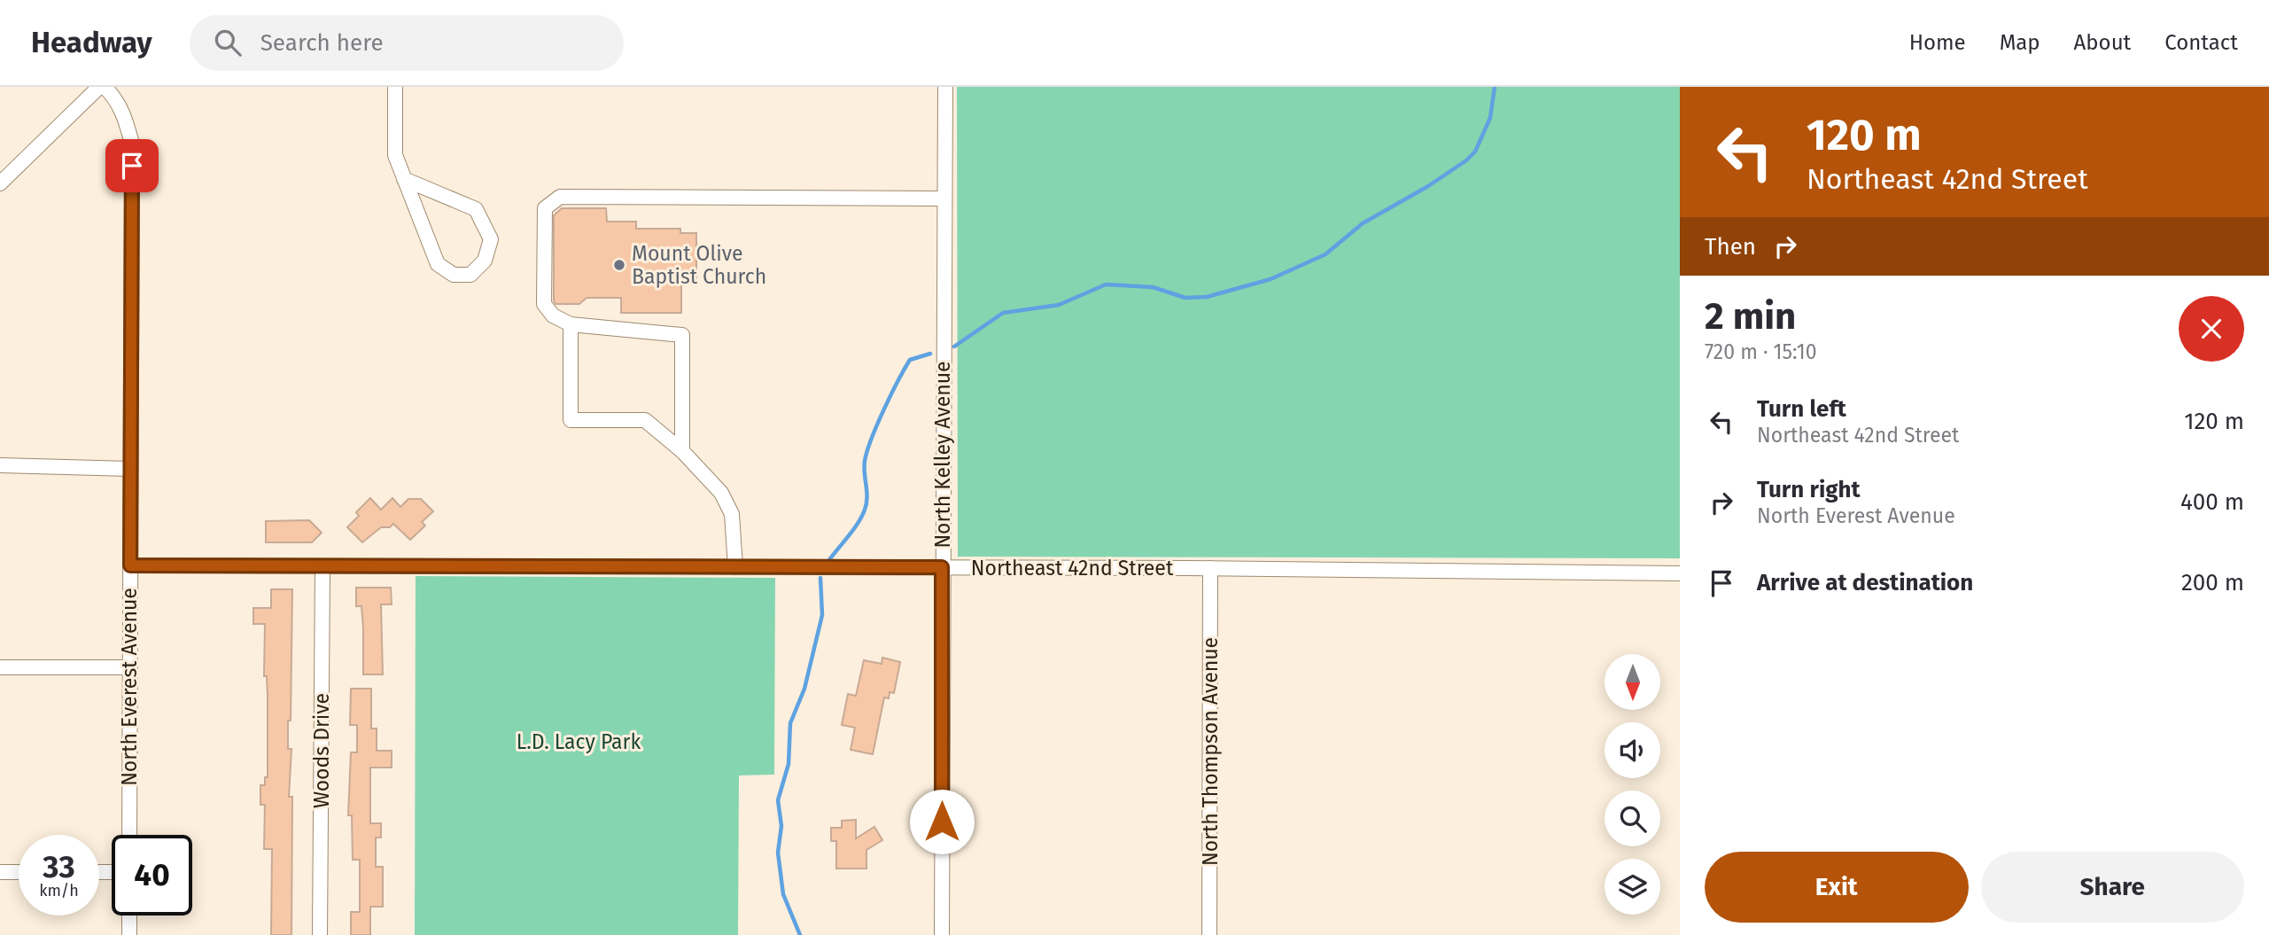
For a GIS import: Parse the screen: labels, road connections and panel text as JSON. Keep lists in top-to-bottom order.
{
  "streets": {
    "street": [
      "North Kelley Avenue",
      "Northeast 42nd Street",
      "North Everest Avenue",
      "Woods Drive",
      "North Thompson Avenue"
    ]
  },
  "crossings": [
    ["North Kelley Avenue", "Northeast 42nd Street"],
    ["Northeast 42nd Street", "North Everest Avenue"],
    ["Northeast 42nd Street", "Woods Drive"],
    ["Northeast 42nd Street", "North Thompson Avenue"]
  ],
  "parks": ["L.D. Lacy Park"],
  "places": ["Mount Olive Baptist Church"],
  "north": "bottom",
  "page": {
    "header": "Headway",
    "search": "Search here",
    "nav": [
      "Home",
      "Map",
      "About",
      "Contact"
    ],
    "turn": ["120 m", "Northeast 42nd Street"],
    "then": "Then",
    "heading": ["2 min", "720 m · 15:10"],
    "list": [
      {
        "name": "Turn left",
        "note": "Northeast 42nd Street",
        "value": "120 m"
      },
      {
        "name": "Turn right",
        "note": "North Everest Avenue",
        "value": "400 m"
      },
      {
        "name": "Arrive at destination",
        "value": "200 m"
      }
    ],
    "speed": "33 km/h",
    "limit": "40",
    "buttons": ["Exit", "Share"]
  }
}
